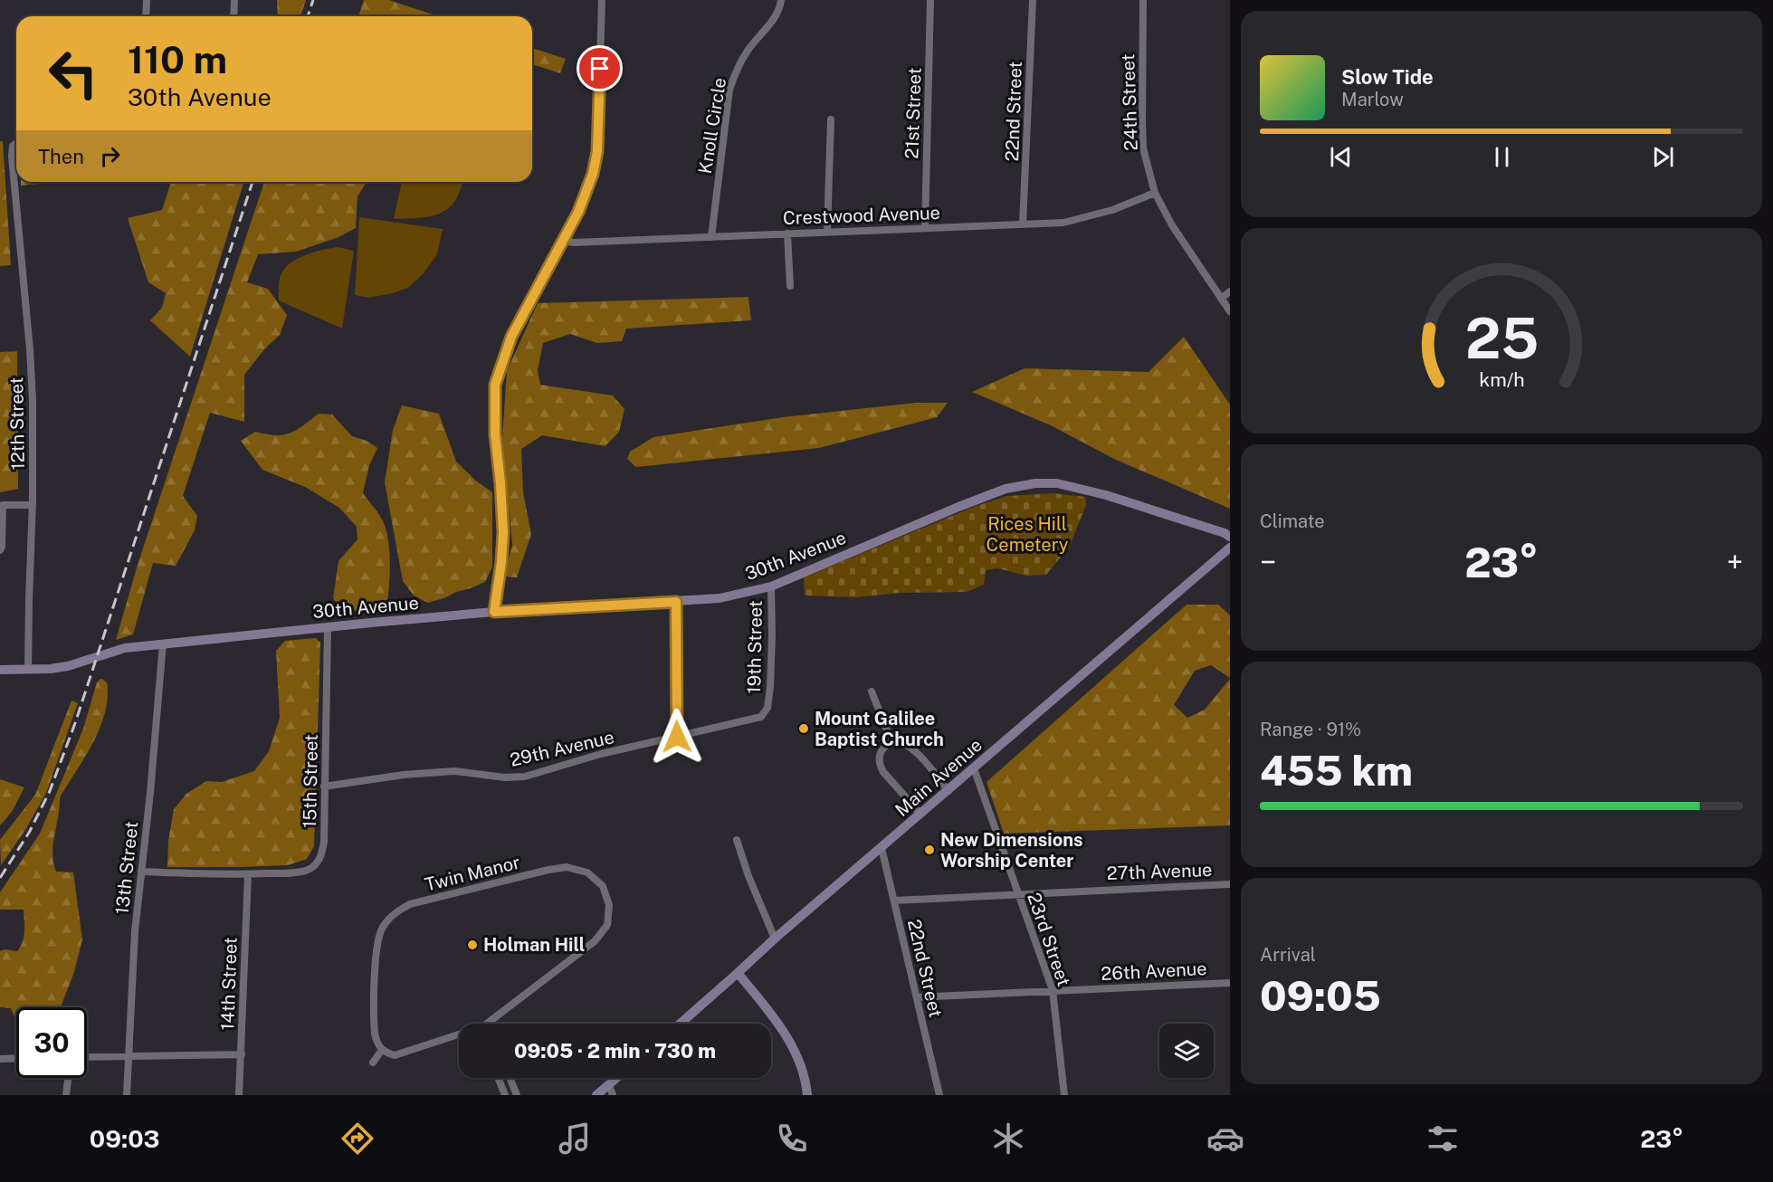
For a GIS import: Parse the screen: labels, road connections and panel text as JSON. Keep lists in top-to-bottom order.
{
  "streets": {
    "street": [
      "24th Street",
      "22nd Street",
      "21st Street",
      "Knoll Circle",
      "Crestwood Avenue",
      "12th Street",
      "30th Avenue",
      "19th Street",
      "29th Avenue",
      "Main Avenue",
      "15th Street",
      "13th Street",
      "27th Avenue",
      "Twin Manor",
      "23rd Street",
      "26th Avenue",
      "14th Street"
    ]
  },
  "crossings": [
    ["24th Street", "Crestwood Avenue"],
    ["22nd Street", "Crestwood Avenue"],
    ["22nd Street", "Main Avenue"],
    ["22nd Street", "27th Avenue"],
    ["22nd Street", "26th Avenue"],
    ["21st Street", "Crestwood Avenue"],
    ["Knoll Circle", "Crestwood Avenue"],
    ["12th Street", "30th Avenue"],
    ["30th Avenue", "19th Street"],
    ["30th Avenue", "15th Street"],
    ["30th Avenue", "13th Street"],
    ["19th Street", "29th Avenue"],
    ["29th Avenue", "15th Street"],
    ["Main Avenue", "23rd Street"],
    ["15th Street", "13th Street"],
    ["15th Street", "14th Street"],
    ["27th Avenue", "23rd Street"],
    ["23rd Street", "26th Avenue"]
  ],
  "parks": ["Rices Hill Cemetery"],
  "places": ["Mount Galilee Baptist Church", "New Dimensions Worship Center", "Holman Hill"],
  "page": {
    "turn": ["110 m", "30th Avenue"],
    "song": ["Slow Tide", "Marlow"],
    "then": "Then",
    "tile": [
      "Climate",
      ["Range · 91%", "455 km"],
      ["Arrival", "09:05"]
    ],
    "heat": ["−", "23°", "+"],
    "limit": "30",
    "trip": "09:05 · 2 min · 730 m",
    "tabs": ["09:03", "23°"],
    "gauge": ["25", "km/h"]
  }
}
